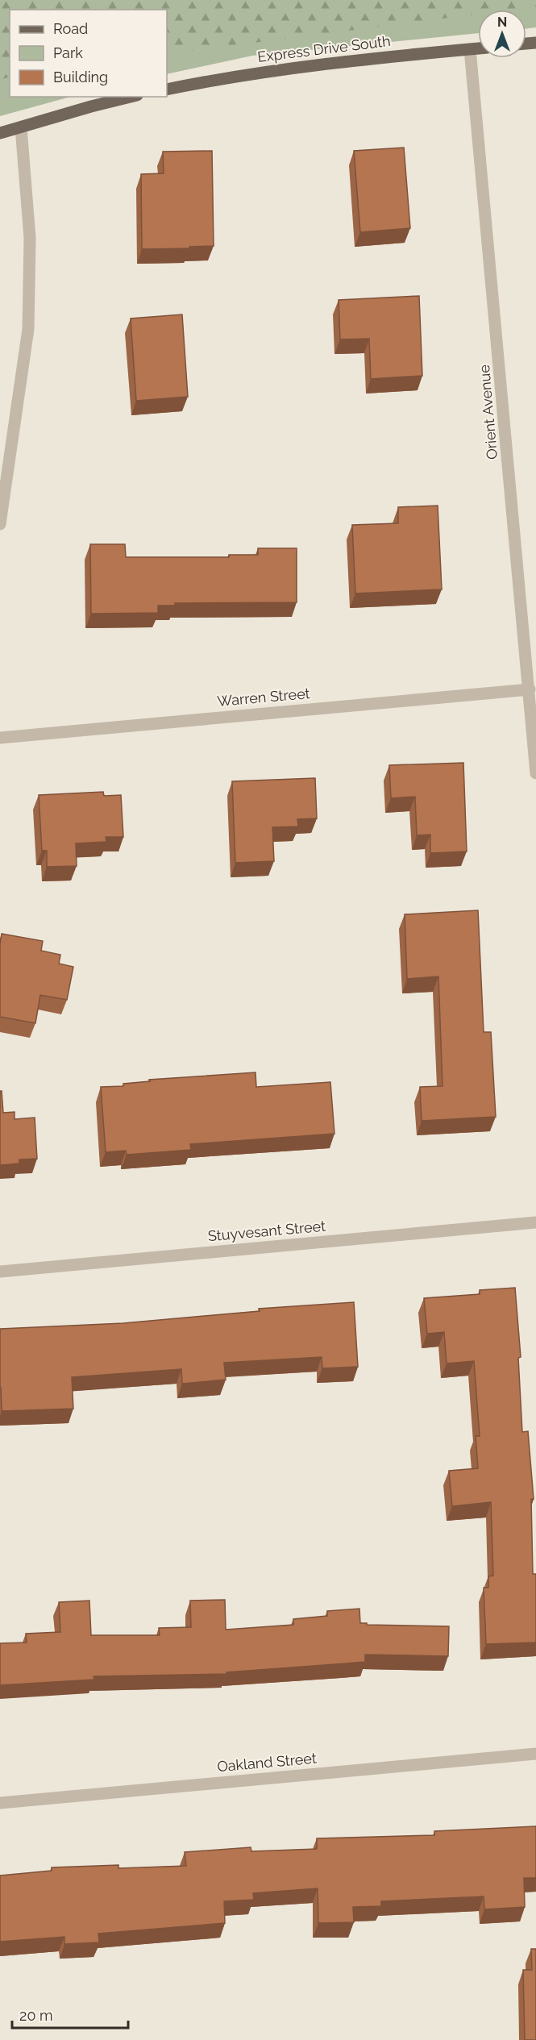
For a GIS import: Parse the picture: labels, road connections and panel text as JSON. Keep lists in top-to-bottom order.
{
  "streets": {
    "main road": ["Express Drive South"],
    "street": [
      "Orient Avenue",
      "Warren Street",
      "Stuyvesant Street",
      "Oakland Street"
    ]
  },
  "crossings": [
    ["Express Drive South", "Orient Avenue"],
    ["Orient Avenue", "Warren Street"]
  ],
  "legend": ["Road", "Park", "Building"],
  "scale_bar": "20 m",
  "north": "top"
}
